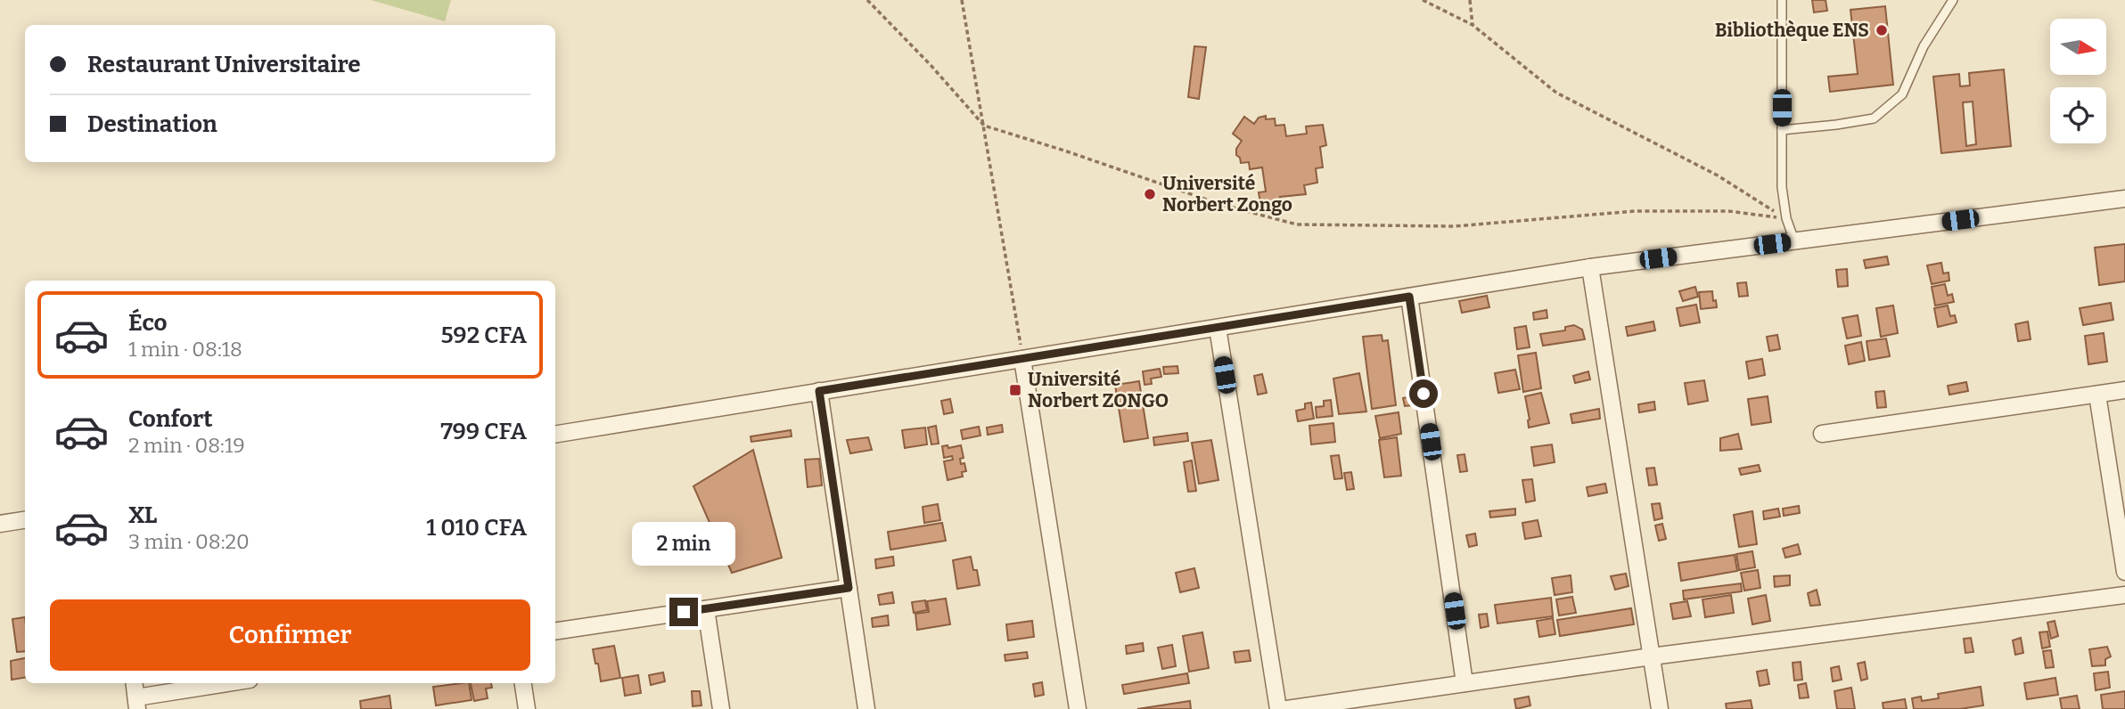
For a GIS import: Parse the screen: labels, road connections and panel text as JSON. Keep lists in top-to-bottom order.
{
  "places": {
    "other": ["Bibliothèque ENS", "Université Norbert Zongo"],
    "transit": ["Université Norbert ZONGO"]
  },
  "north": "right",
  "page": {
    "banner": ["Restaurant Universitaire", "Destination"],
    "list": [
      {
        "name": "Éco",
        "note": "1 min · 08:18",
        "value": "592 CFA"
      },
      {
        "name": "Confort",
        "note": "2 min · 08:19",
        "value": "799 CFA"
      },
      {
        "name": "XL",
        "note": "3 min · 08:20",
        "value": "1 010 CFA"
      }
    ],
    "bubble": "2 min",
    "buttons": "Confirmer"
  }
}
